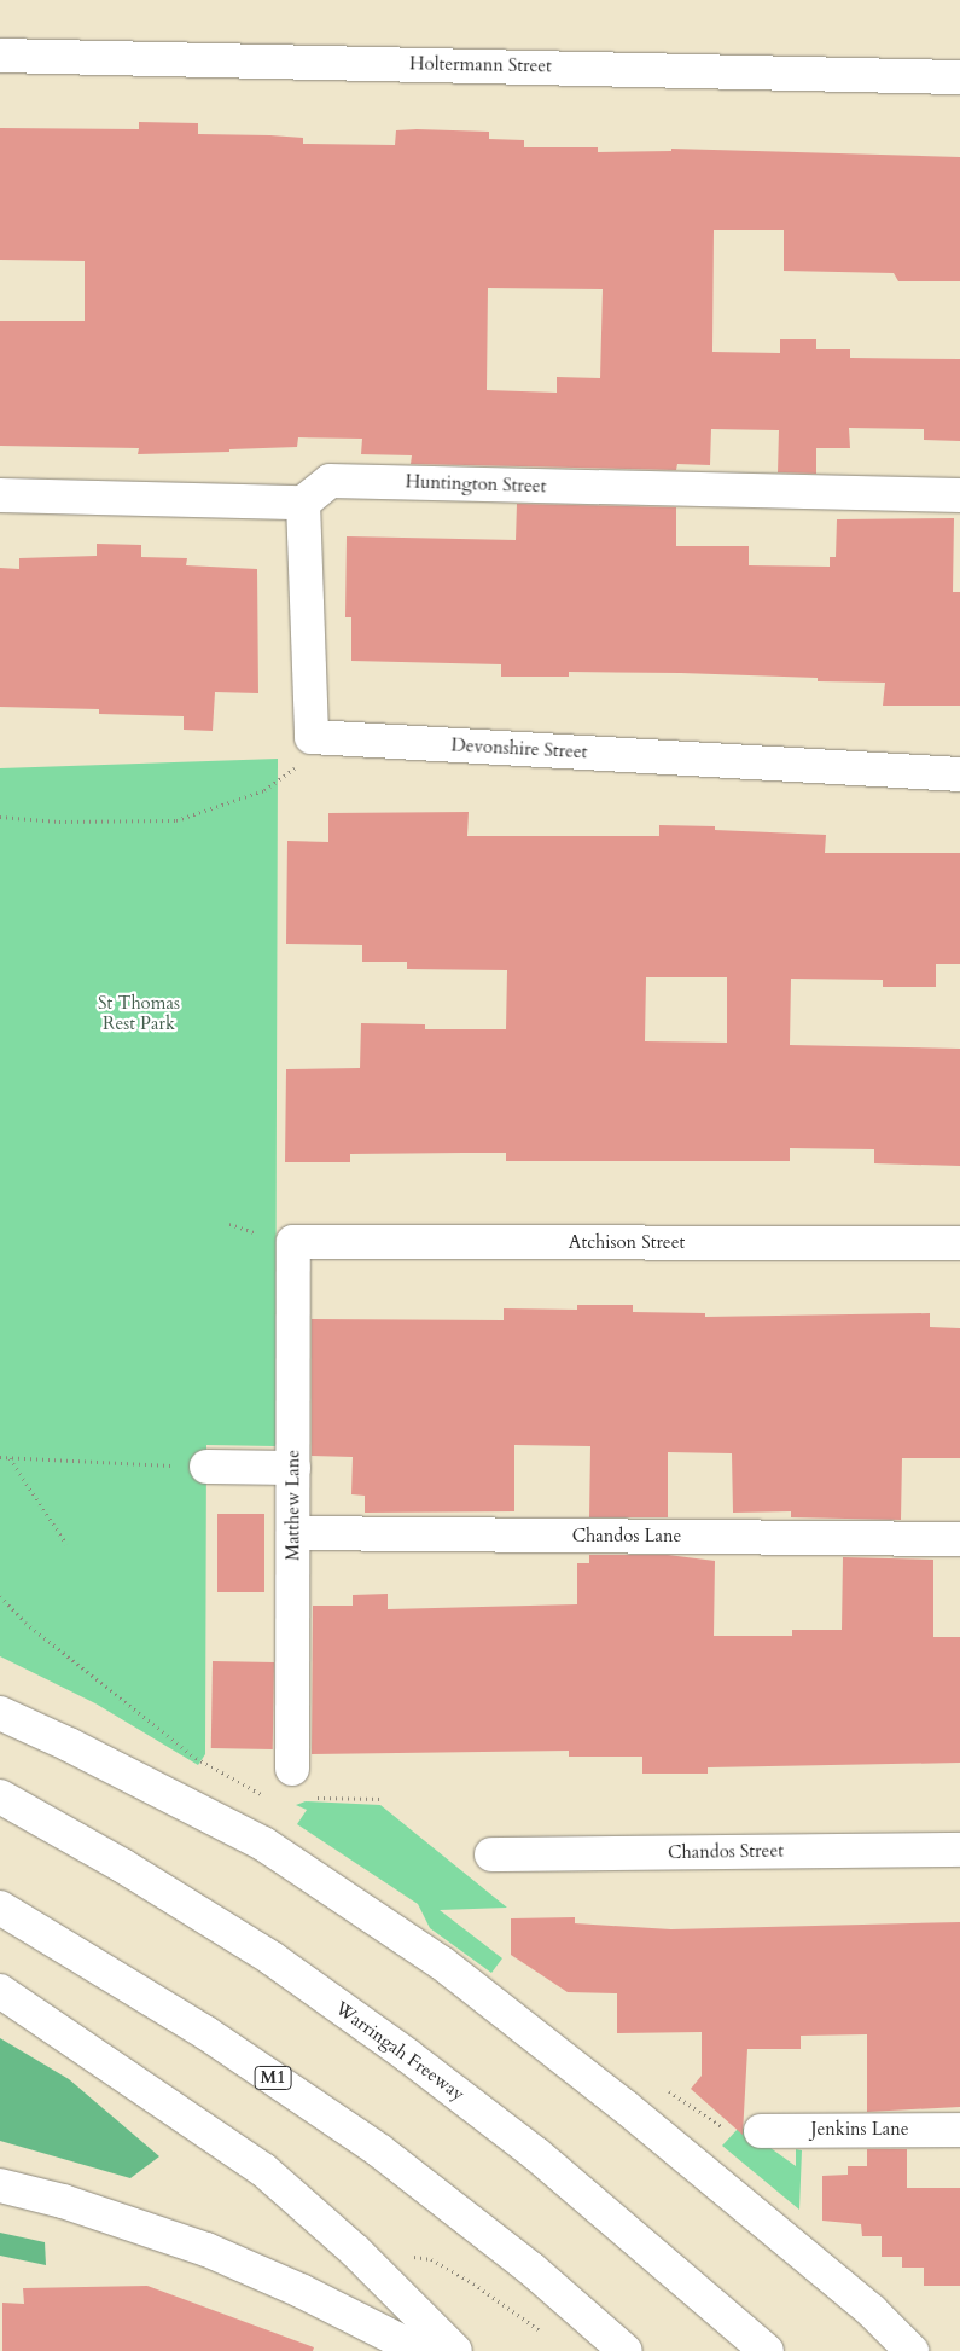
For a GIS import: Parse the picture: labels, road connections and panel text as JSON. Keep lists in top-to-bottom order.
{
  "streets": {
    "main road": [
      "Holtermann Street",
      "Huntington Street",
      "Devonshire Street",
      "Atchison Street",
      "Matthew Lane",
      "Chandos Lane",
      "Chandos Street",
      "Warringah Freeway",
      "M1",
      "Jenkins Lane"
    ]
  },
  "crossings": [
    ["Atchison Street", "Matthew Lane"],
    ["Matthew Lane", "Chandos Lane"]
  ],
  "parks": ["St Thomas Rest Park"]
}
